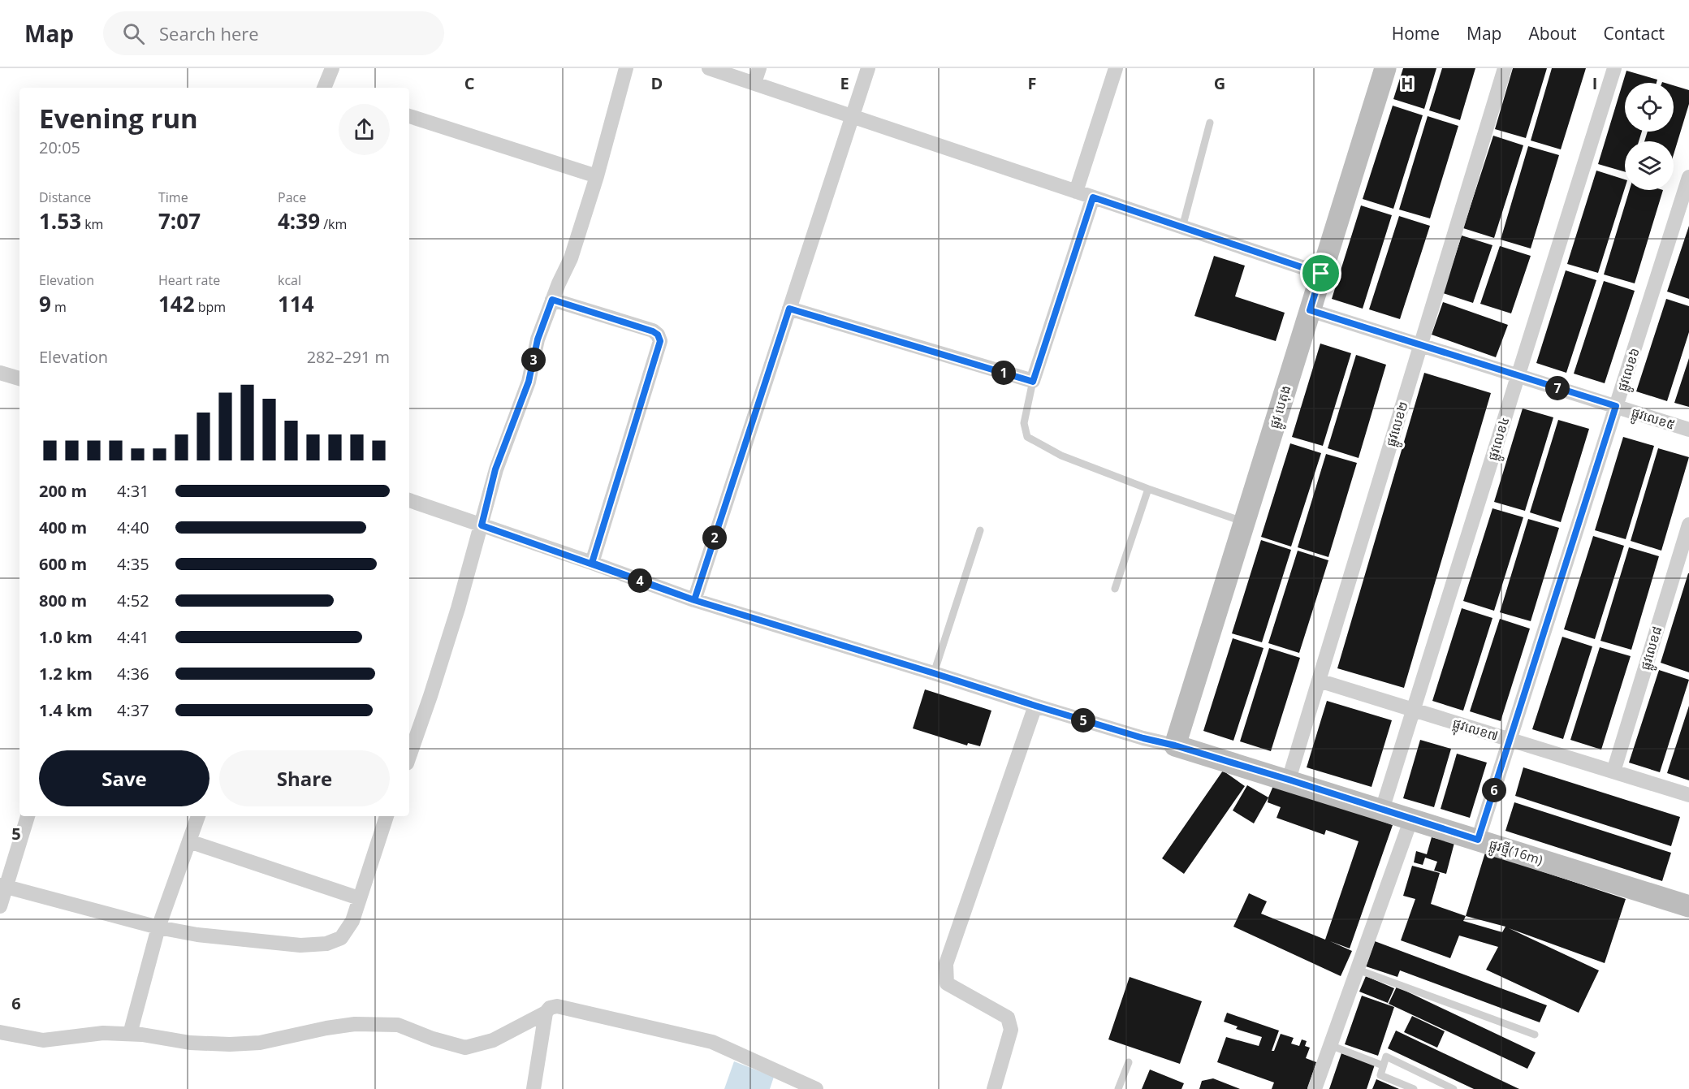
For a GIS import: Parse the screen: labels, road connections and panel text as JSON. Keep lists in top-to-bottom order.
{
  "streets": {
    "street": [
      "ផ្លូវលេខ៦",
      "ផ្លូវ បេតុង",
      "ផ្លូវលេខ៥",
      "ផ្លូវលេខ២",
      "ផ្លូវលេខ៤",
      "ផ្លូវលេខ៨",
      "ផ្លុវលេខ៧",
      "ផ្លូវថ្មី(16m)"
    ]
  },
  "crossings": [
    ["ផ្លូវលេខ៦", "ផ្លូវលេខ៥"],
    ["ផ្លូវលេខ៦", "ផ្លុវលេខ៧"],
    ["ផ្លូវលេខ៦", "ផ្លូវថ្មី(16m)"],
    ["ផ្លូវ បេតុង", "ផ្លូវលេខ៥"],
    ["ផ្លូវ បេតុង", "ផ្លូវថ្មី(16m)"],
    ["ផ្លូវលេខ៥", "ផ្លូវលេខ២"],
    ["ផ្លូវលេខ៥", "ផ្លូវលេខ៤"],
    ["ផ្លូវលេខ២", "ផ្លុវលេខ៧"],
    ["ផ្លូវលេខ២", "ផ្លូវថ្មី(16m)"],
    ["ផ្លូវលេខ៤", "ផ្លុវលេខ៧"],
    ["ផ្លូវលេខ៤", "ផ្លូវថ្មី(16m)"],
    ["ផ្លូវលេខ៨", "ផ្លុវលេខ៧"]
  ],
  "page": {
    "header": "Map",
    "search": "Search here",
    "nav": [
      "Home",
      "Map",
      "About",
      "Contact"
    ],
    "heading": ["Evening run", "20:05"],
    "stats": [
      ["Distance", "1.53 km"],
      ["Time", "7:07"],
      ["Pace", "4:39 /km"],
      ["Elevation", "9 m"],
      ["Heart rate", "142 bpm"],
      ["kcal", "114"]
    ],
    "chart": ["Elevation", "282–291 m"],
    "pins": [
      "3",
      "1",
      "7",
      "2",
      "4",
      "5",
      "6"
    ],
    "list": [
      {
        "name": "200 m",
        "note": "4:31"
      },
      {
        "name": "400 m",
        "note": "4:40"
      },
      {
        "name": "600 m",
        "note": "4:35"
      },
      {
        "name": "800 m",
        "note": "4:52"
      },
      {
        "name": "1.0 km",
        "note": "4:41"
      },
      {
        "name": "1.2 km",
        "note": "4:36"
      },
      {
        "name": "1.4 km",
        "note": "4:37"
      }
    ],
    "buttons": ["Save", "Share"]
  },
  "grid": {
    "columns": [
      "C",
      "D",
      "E",
      "F",
      "G",
      "H",
      "I"
    ],
    "rows": ["5", "6"]
  }
}
